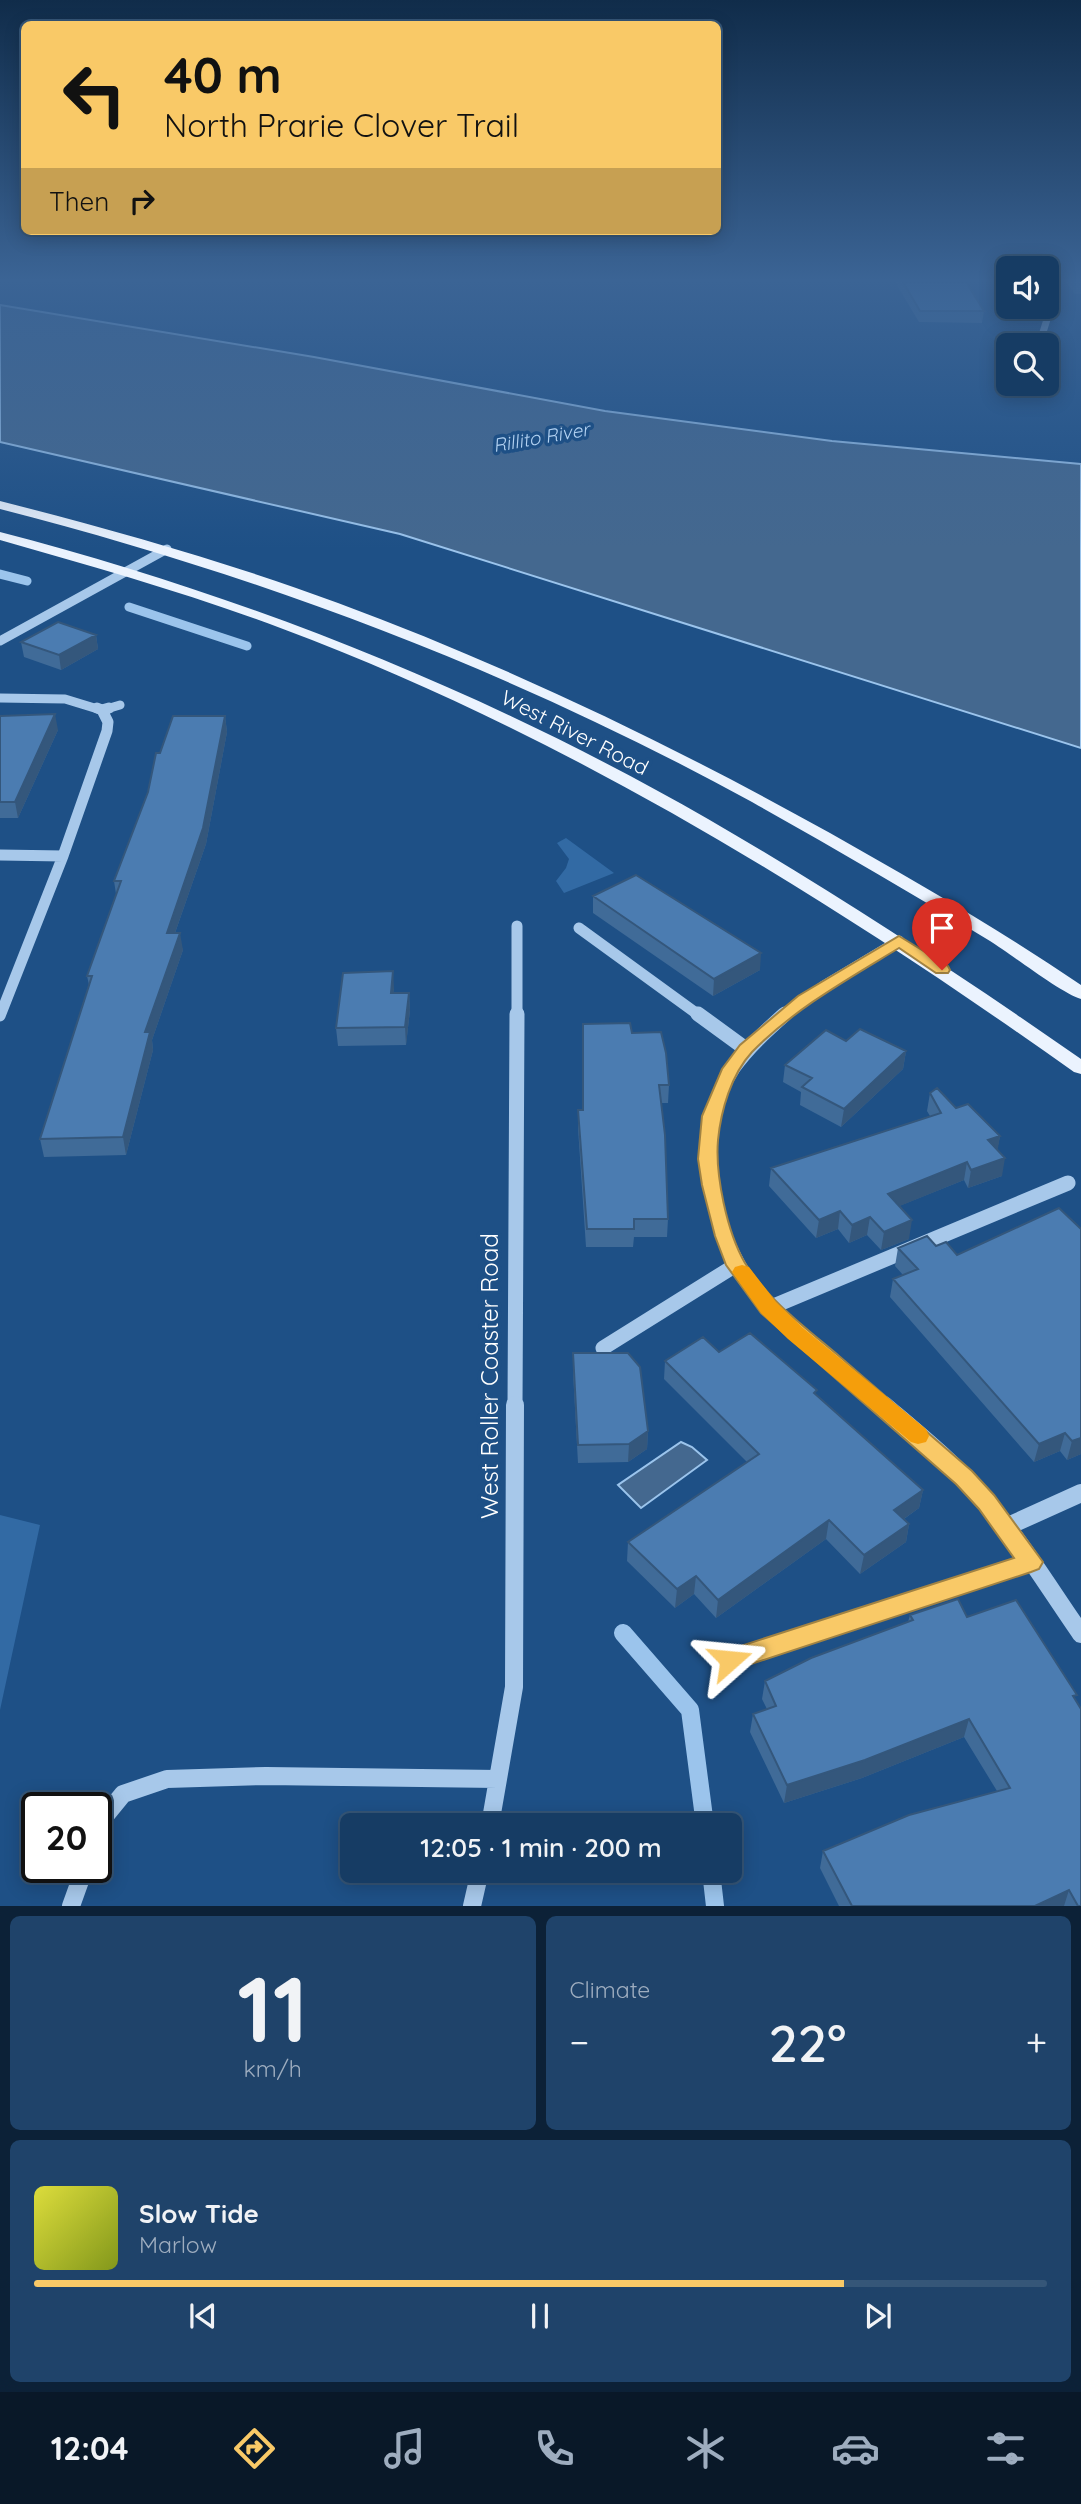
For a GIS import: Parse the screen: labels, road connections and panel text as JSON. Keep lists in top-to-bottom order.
{
  "streets": {
    "main road": ["West River Road"],
    "street": ["West Roller Coaster Road"]
  },
  "water": ["Rillito River"],
  "page": {
    "turn": ["40 m", "North Prarie Clover Trail"],
    "then": "Then",
    "limit": "20",
    "trip": "12:05 · 1 min · 200 m",
    "tile": [
      ["11", "km/h"],
      "Climate"
    ],
    "heat": ["−", "22°", "+"],
    "song": ["Slow Tide", "Marlow"],
    "tabs": "12:04"
  }
}
